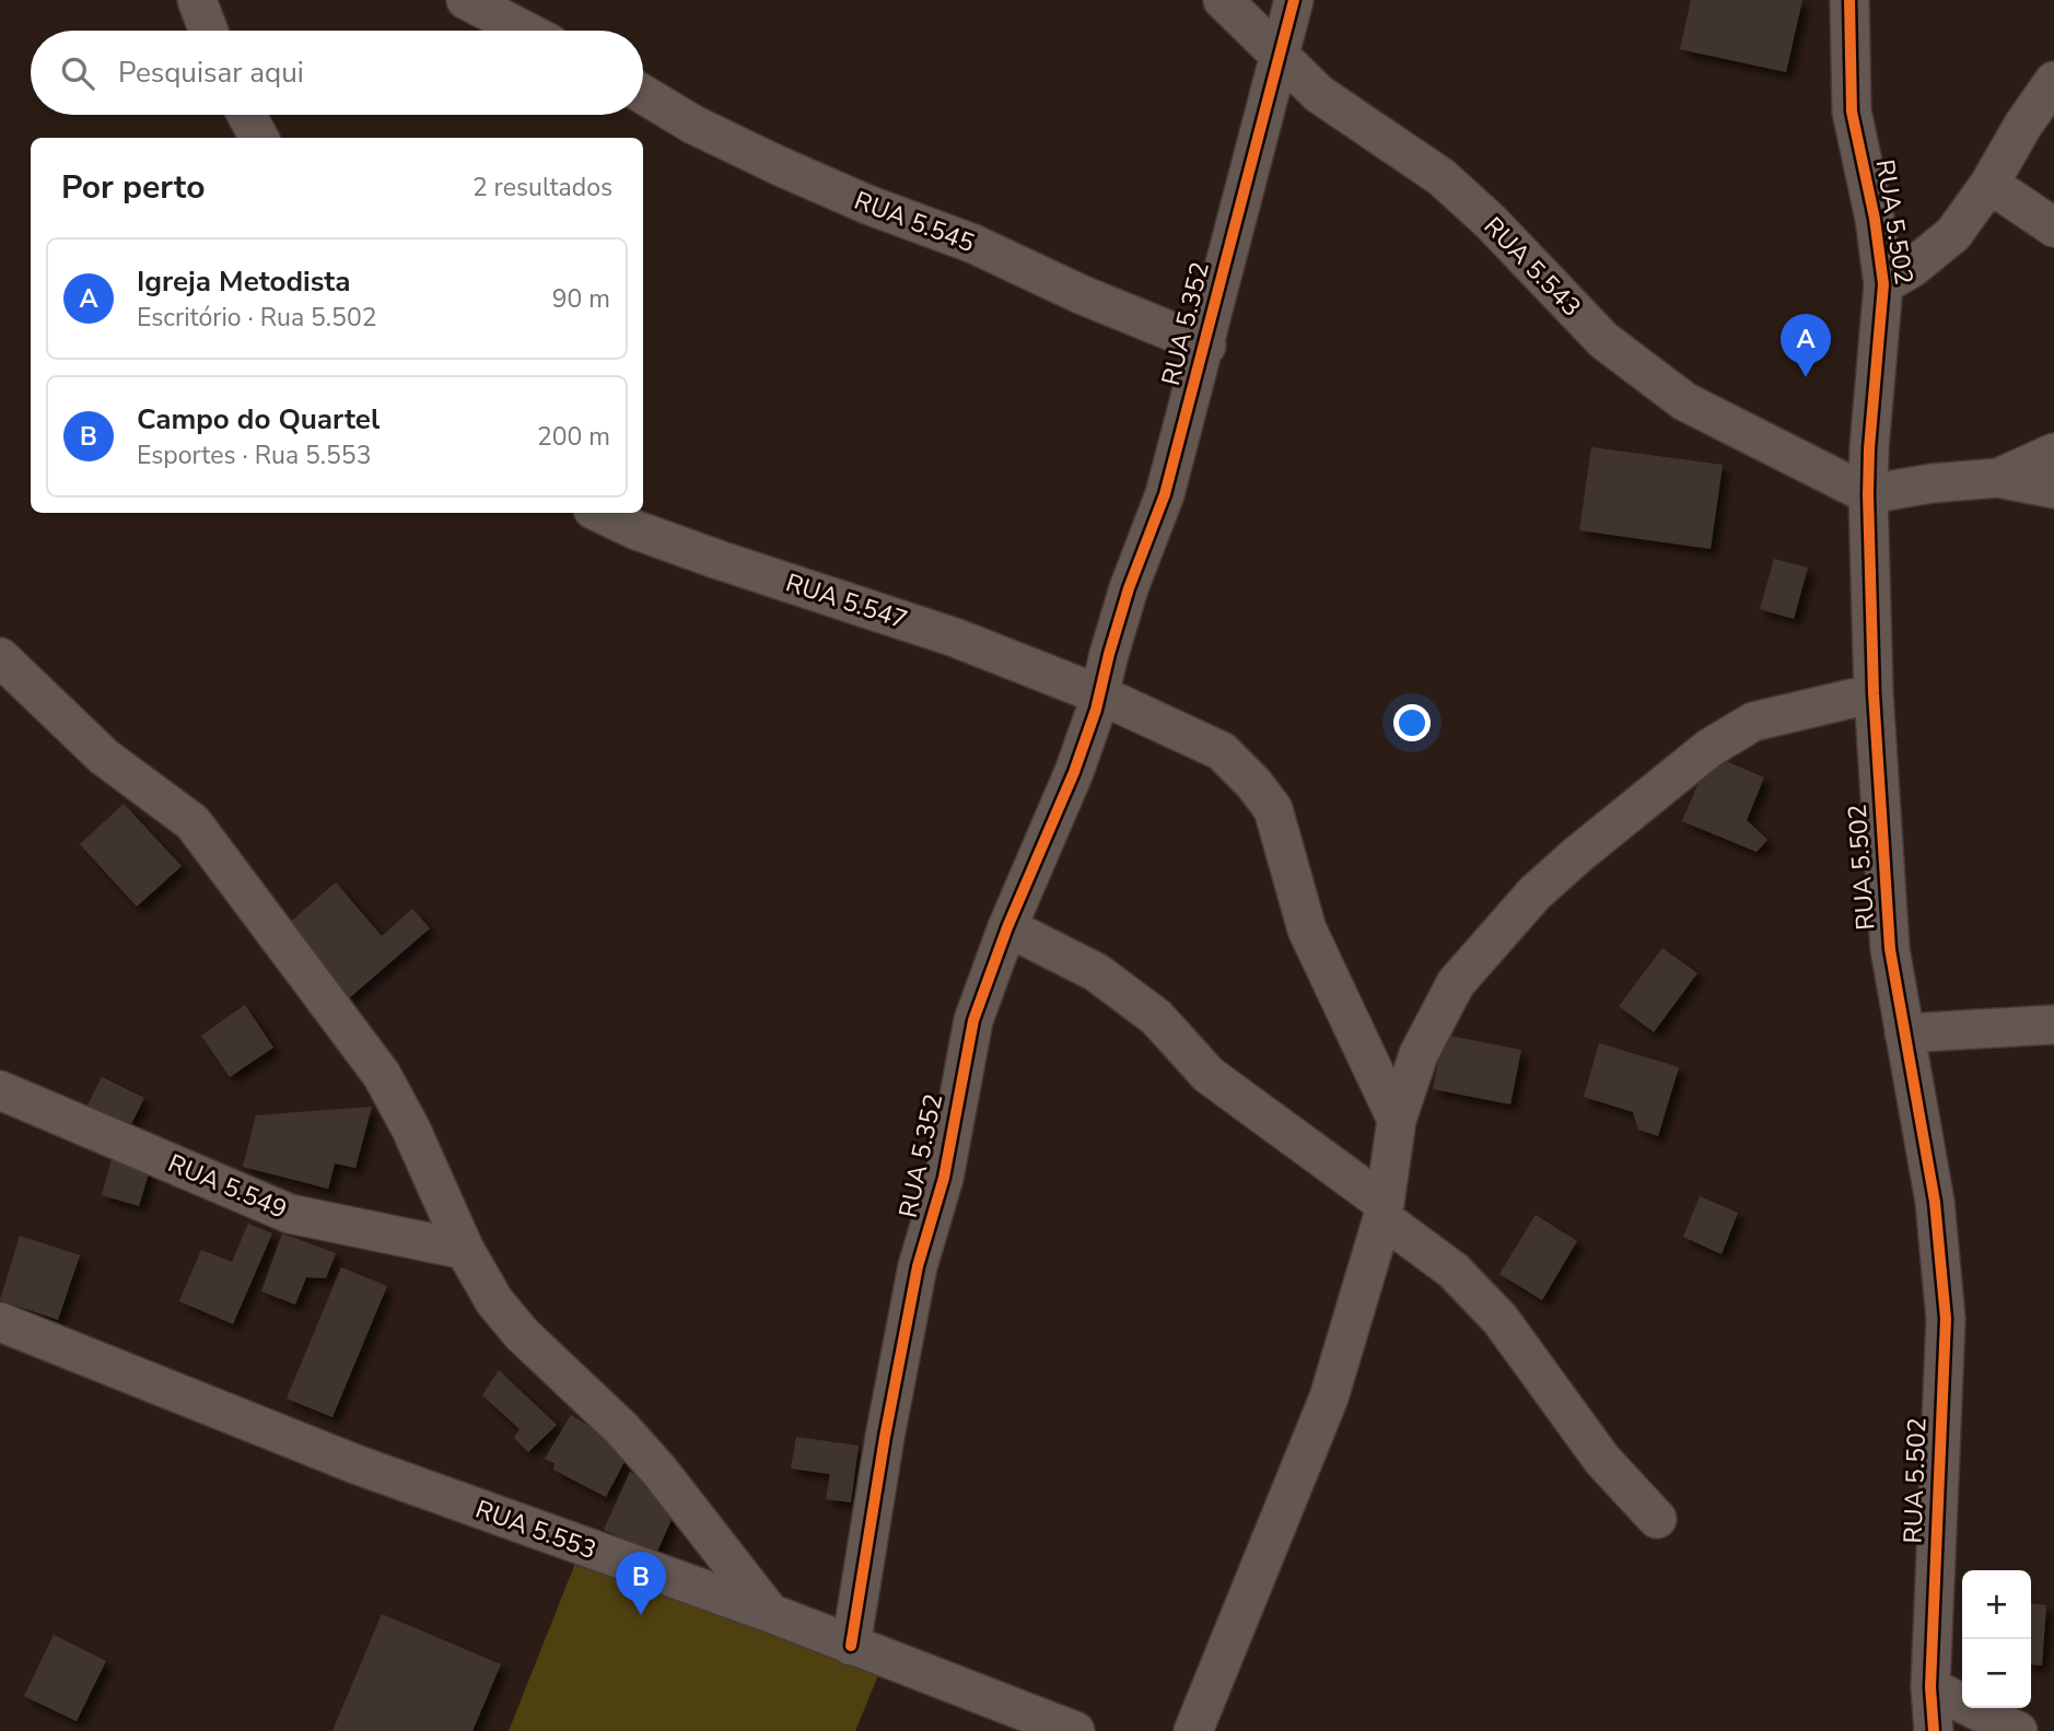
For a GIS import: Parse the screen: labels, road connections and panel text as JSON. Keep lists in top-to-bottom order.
{
  "streets": {
    "street": [
      "RUA 5.545",
      "RUA 5.502",
      "RUA 5.543",
      "RUA 5.352",
      "RUA 5.547",
      "RUA 5.549",
      "RUA 5.553"
    ]
  },
  "crossings": [
    ["RUA 5.545", "RUA 5.352"],
    ["RUA 5.502", "RUA 5.543"],
    ["RUA 5.543", "RUA 5.352"],
    ["RUA 5.352", "RUA 5.547"],
    ["RUA 5.352", "RUA 5.553"]
  ],
  "page": {
    "search": "Pesquisar aqui",
    "heading": ["Por perto", "2 resultados"],
    "list": [
      {
        "mark": "A",
        "name": "Igreja Metodista",
        "note": "Escritório · Rua 5.502",
        "value": "90 m"
      },
      {
        "mark": "B",
        "name": "Campo do Quartel",
        "note": "Esportes · Rua 5.553",
        "value": "200 m"
      }
    ],
    "pins": ["A", "B"],
    "map_buttons": ["+", "−"]
  }
}
